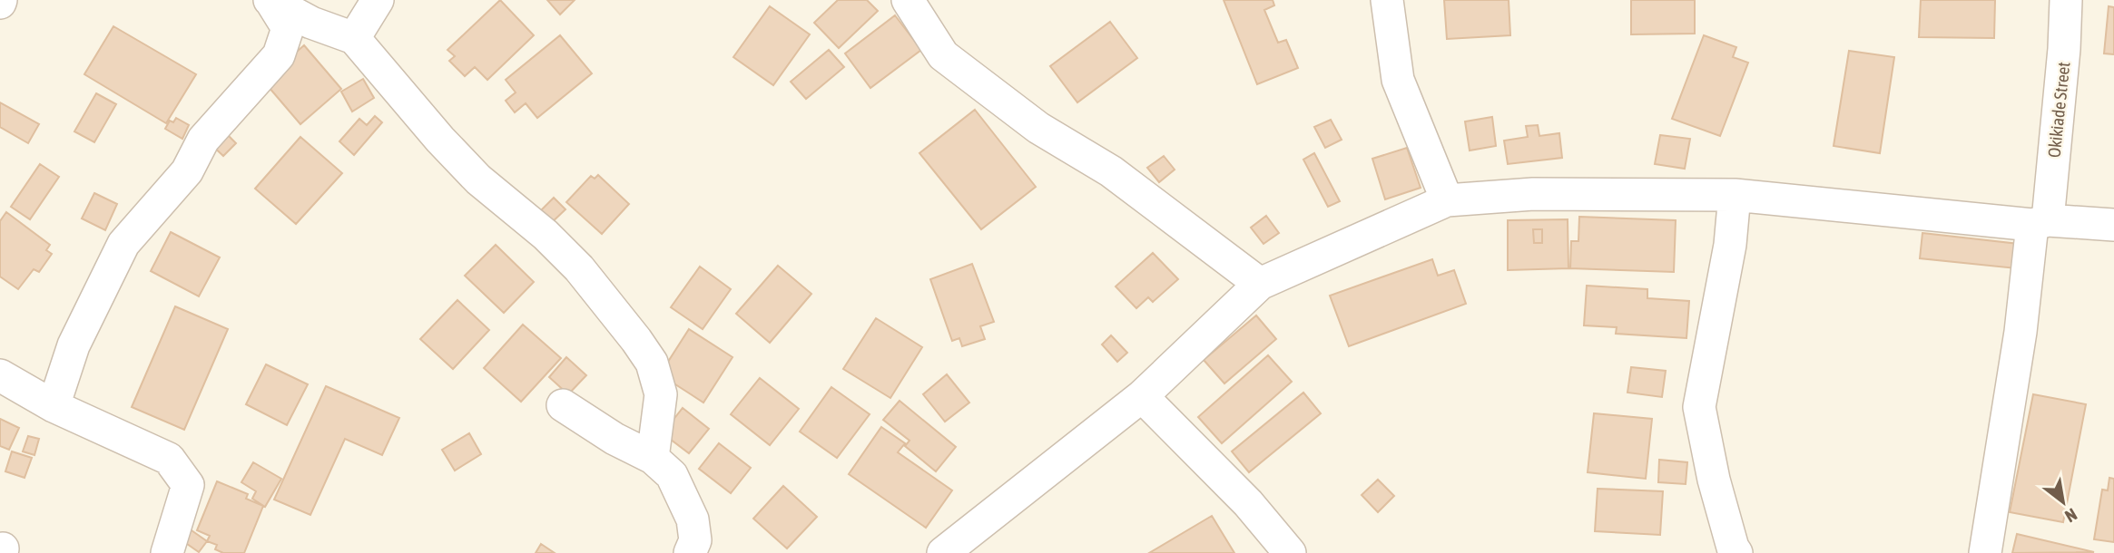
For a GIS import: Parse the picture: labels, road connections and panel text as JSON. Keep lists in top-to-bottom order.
{
  "streets": {
    "street": ["Okikiade Street"]
  },
  "north": "bottom right"
}
